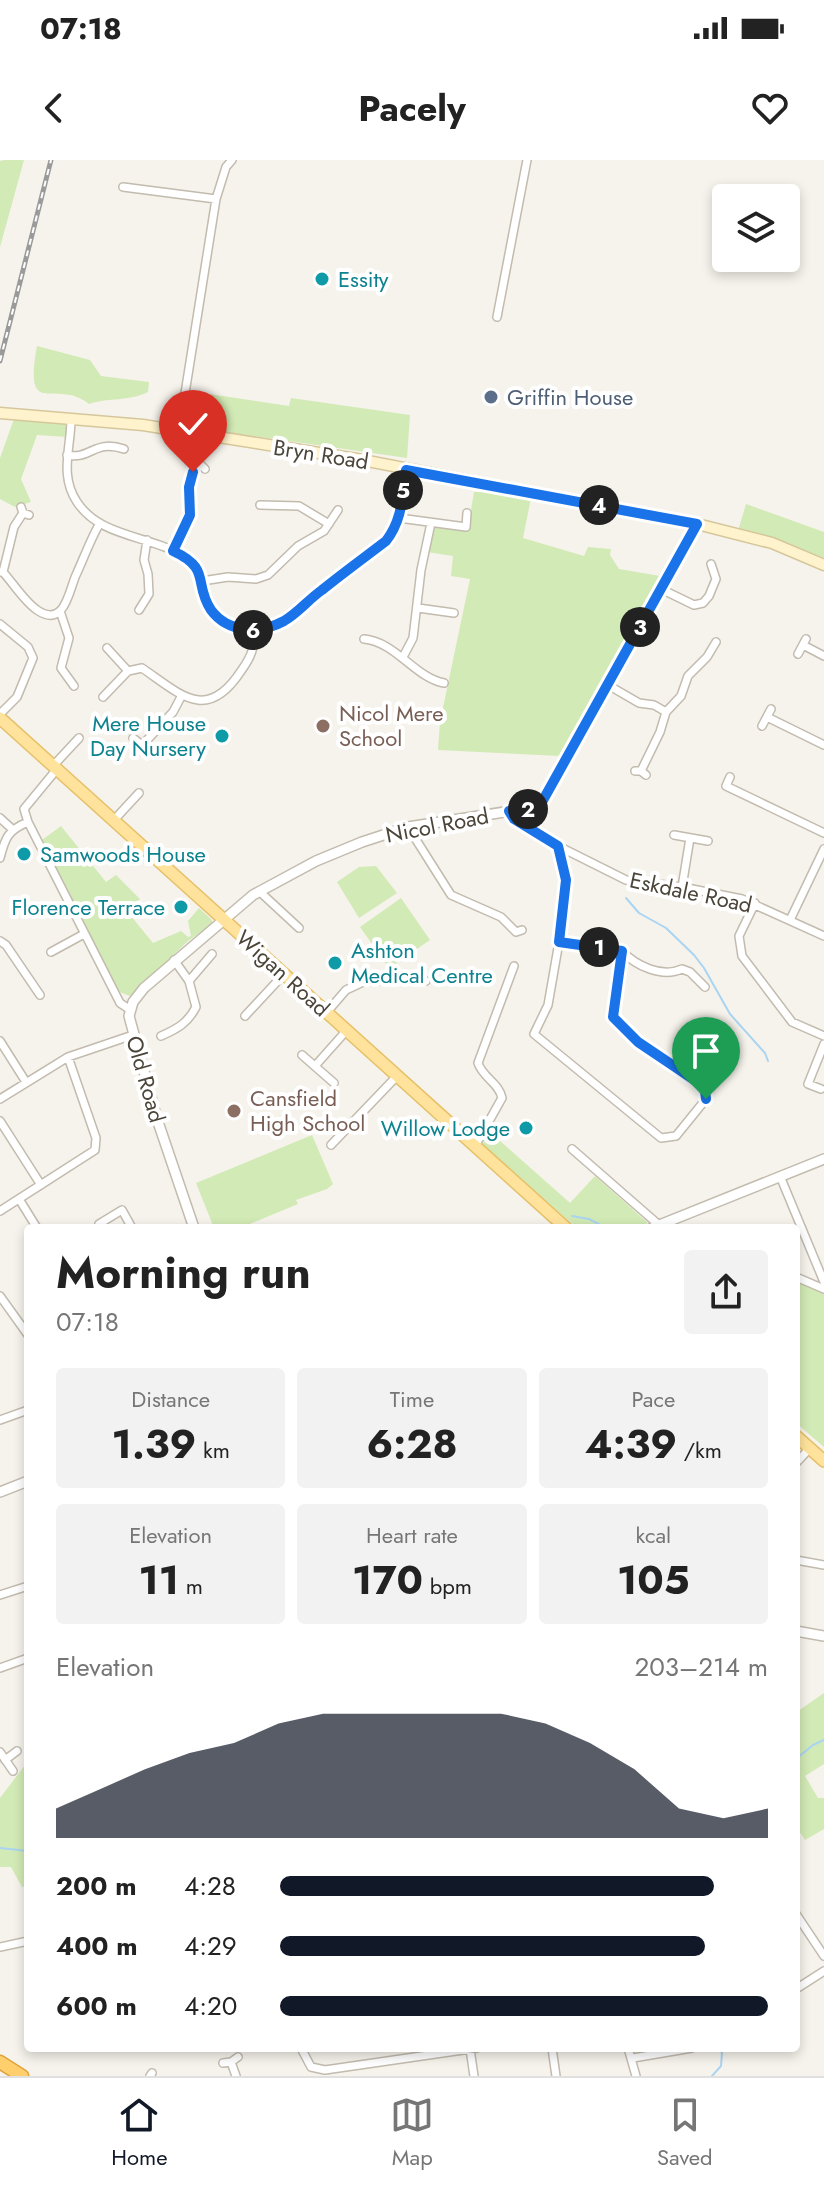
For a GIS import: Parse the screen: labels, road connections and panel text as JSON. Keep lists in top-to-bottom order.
{
  "streets": {
    "main road": ["Bryn Road", "Wigan Road"],
    "street": ["Nicol Road", "Eskdale Road", "Old Road"]
  },
  "crossings": [
    ["Bryn Road", "Nicol Road"],
    ["Nicol Road", "Eskdale Road"],
    ["Nicol Road", "Wigan Road"],
    ["Nicol Road", "Old Road"],
    ["Wigan Road", "Old Road"]
  ],
  "places": [
    "Essity",
    "Griffin House",
    "Nicol Mere School",
    "Mere House Day Nursery",
    "Samwoods House",
    "Florence Terrace",
    "Ashton Medical Centre",
    "Cansfield High School",
    "Willow Lodge"
  ],
  "page": {
    "status": "07:18",
    "header": "Pacely",
    "pins": [
      "5",
      "4",
      "3",
      "6",
      "2",
      "1"
    ],
    "heading": ["Morning run", "07:18"],
    "stats": [
      ["Distance", "1.39 km"],
      ["Time", "6:28"],
      ["Pace", "4:39 /km"],
      ["Elevation", "11 m"],
      ["Heart rate", "170 bpm"],
      ["kcal", "105"]
    ],
    "chart": ["Elevation", "203–214 m"],
    "list": [
      {
        "name": "200 m",
        "note": "4:28"
      },
      {
        "name": "400 m",
        "note": "4:29"
      },
      {
        "name": "600 m",
        "note": "4:20"
      }
    ],
    "tabs": ["Home", "Map", "Saved"]
  }
}
